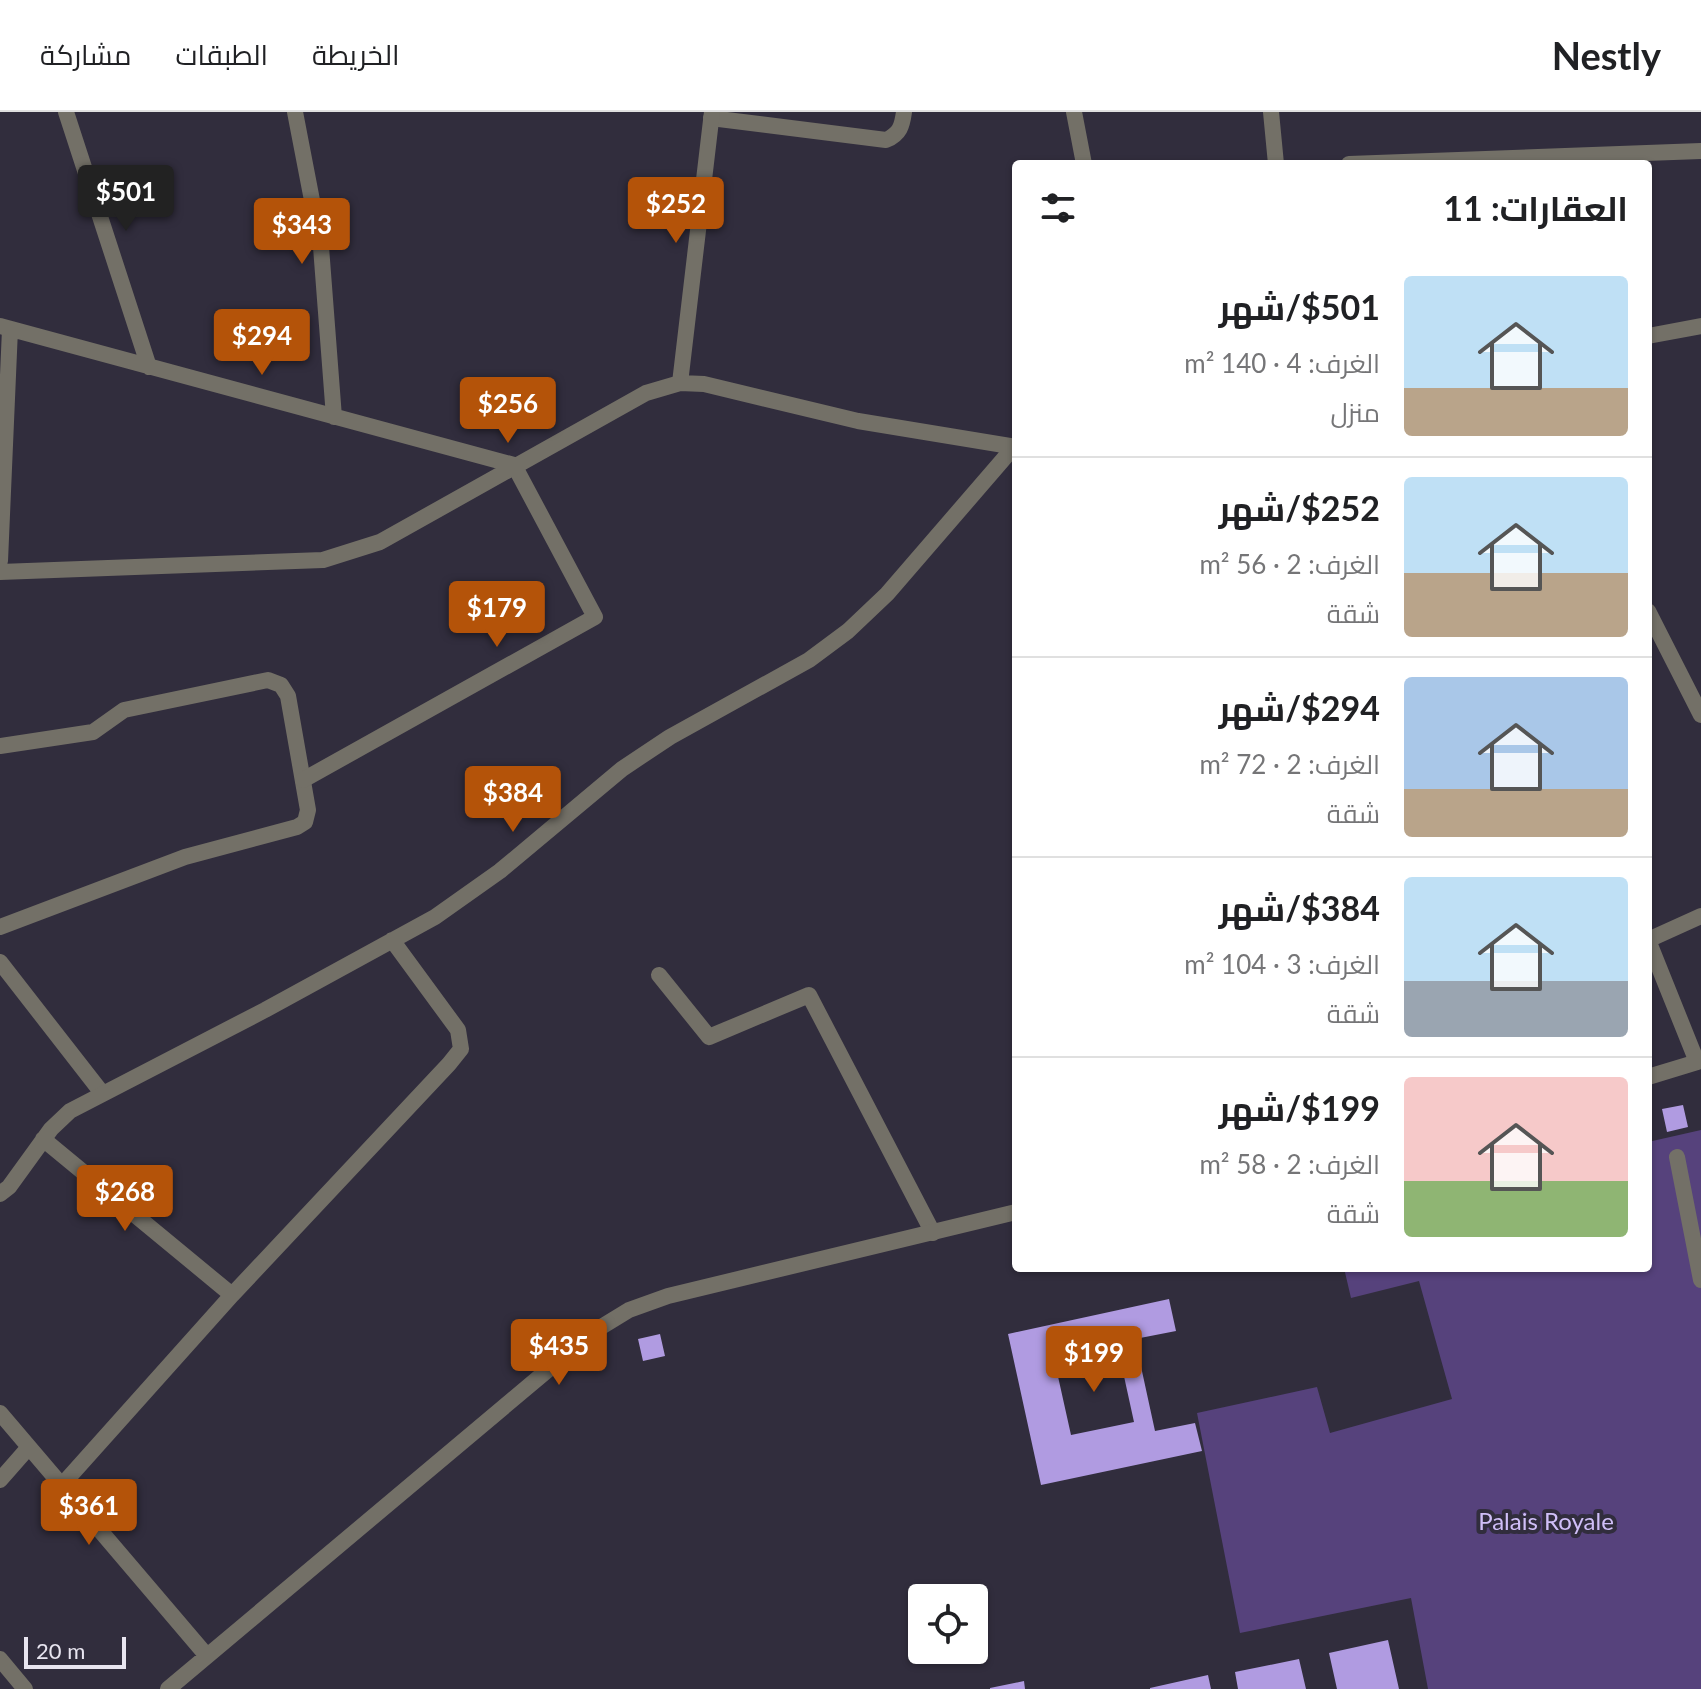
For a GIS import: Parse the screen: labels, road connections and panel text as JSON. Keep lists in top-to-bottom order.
{
  "parks": ["Palais Royale"],
  "scale_bar": "20 m",
  "page": {
    "header": "Nestly",
    "nav": ["الخريطة", "الطبقات", "مشاركة"],
    "heading": "العقارات: 11",
    "price": [
      "$501",
      "$252",
      "$343",
      "$294",
      "$256",
      "$179",
      "$384",
      "$268",
      "$435",
      "$199",
      "$361"
    ],
    "list": [
      {
        "name": "$501/شهر",
        "note": "الغرف: 4 · 140 m² · منزل"
      },
      {
        "name": "$252/شهر",
        "note": "الغرف: 2 · 56 m² · شقة"
      },
      {
        "name": "$294/شهر",
        "note": "الغرف: 2 · 72 m² · شقة"
      },
      {
        "name": "$384/شهر",
        "note": "الغرف: 3 · 104 m² · شقة"
      },
      {
        "name": "$199/شهر",
        "note": "الغرف: 2 · 58 m² · شقة"
      }
    ],
    "scale": "20 m"
  }
}
